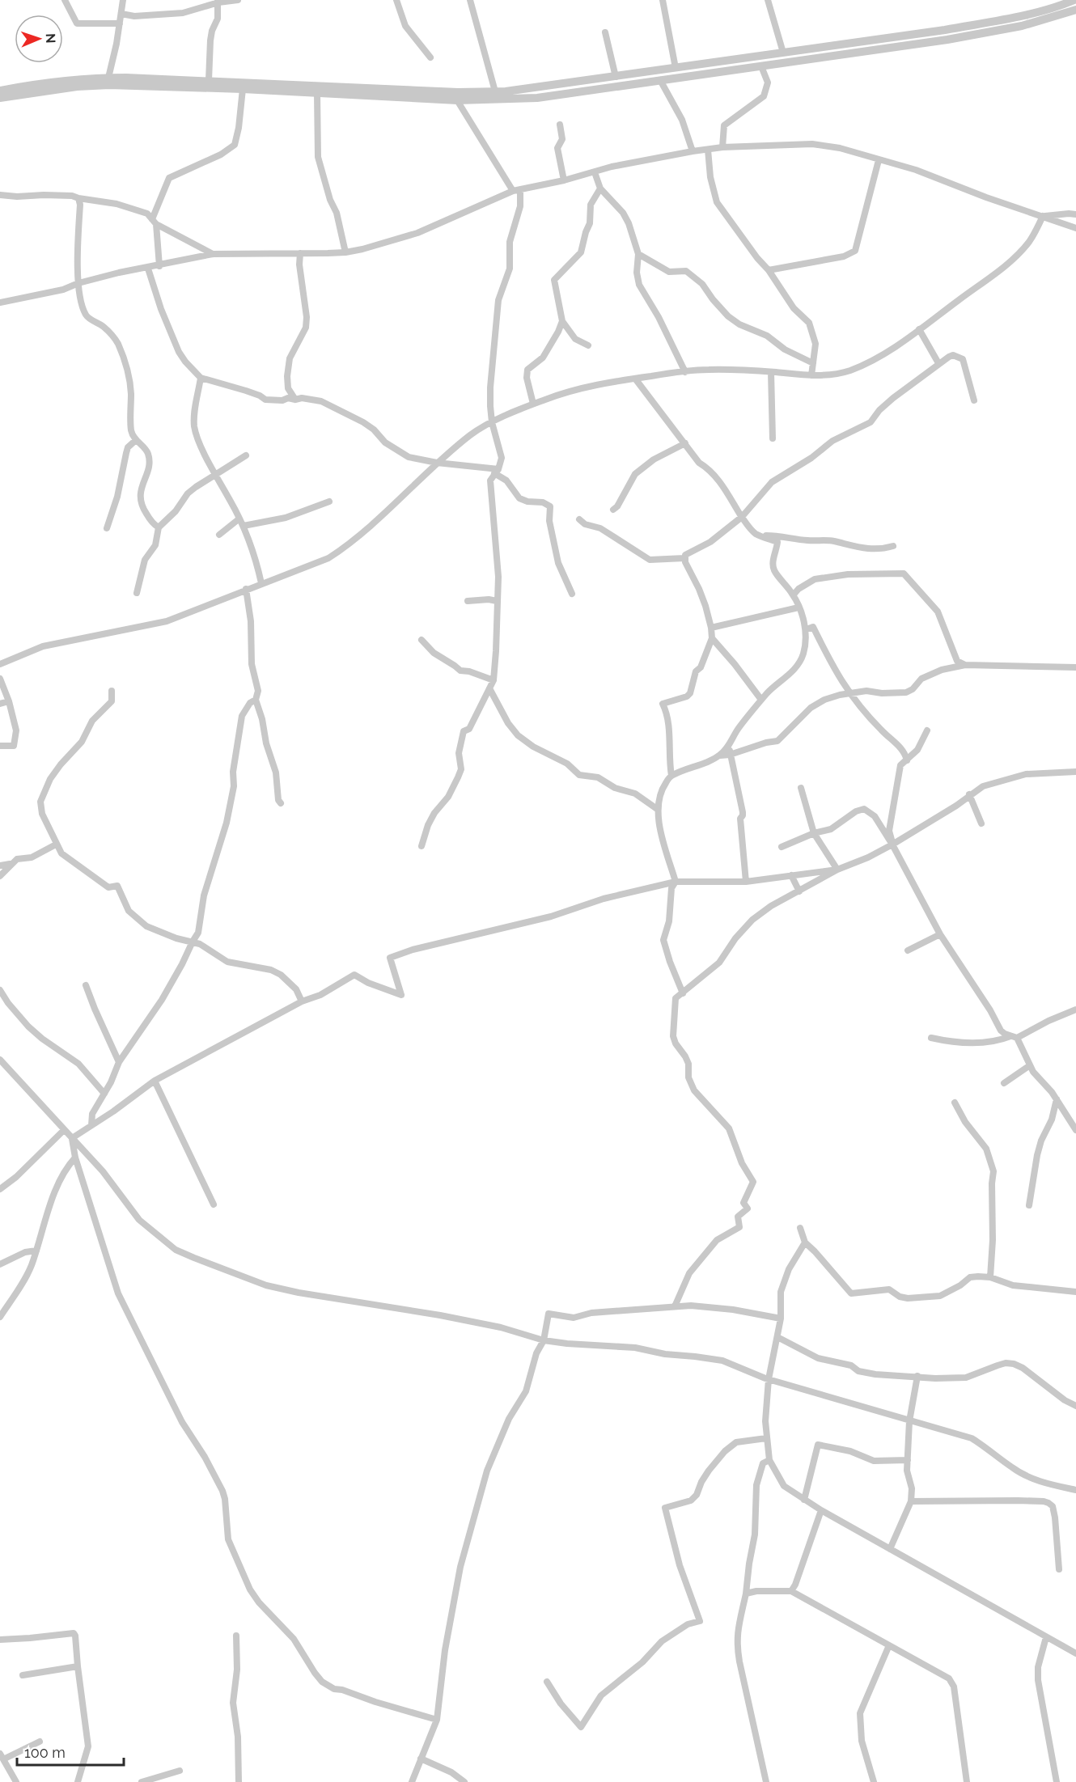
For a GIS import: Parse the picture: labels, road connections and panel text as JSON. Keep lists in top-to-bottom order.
{
  "scale_bar": "100 m",
  "north": "right"
}
